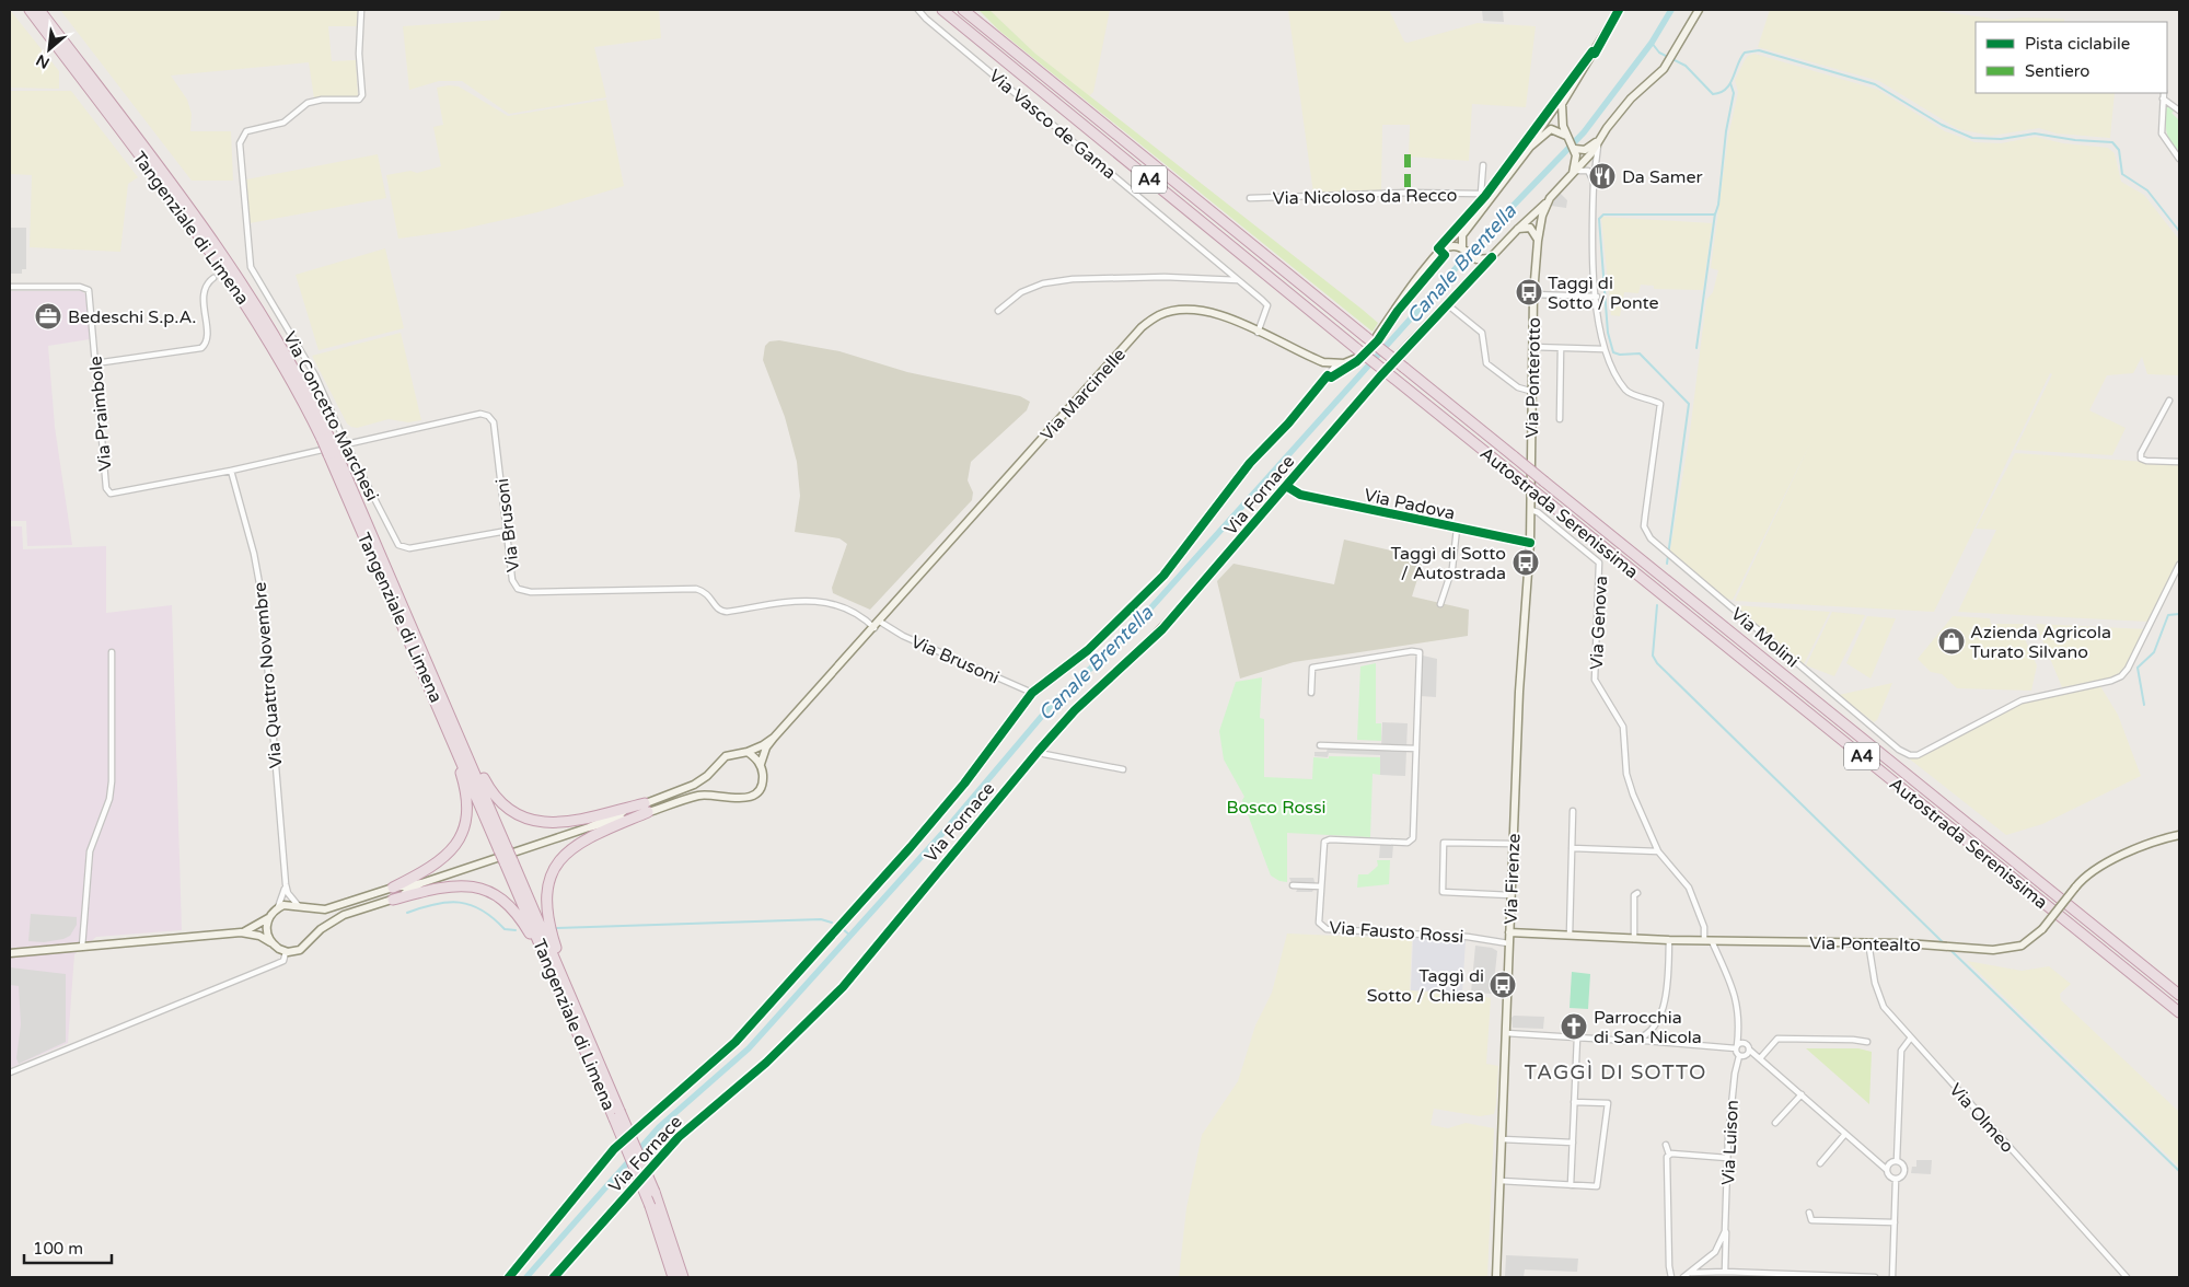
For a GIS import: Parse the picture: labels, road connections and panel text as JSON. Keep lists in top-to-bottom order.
{
  "streets": {
    "highway": ["A4", "Tangenziale di Limena", "Autostrada Serenissima"],
    "street": [
      "Via Vasco de Gama",
      "Via Nicoloso da Recco",
      "Via Ponterotto",
      "Via Marcinelle",
      "Via Praimbole",
      "Via Concetto Marchesi",
      "Via Fornace",
      "Via Padova",
      "Via Brusoni",
      "Via Genova",
      "Via Molini",
      "Via Quattro Novembre",
      "Via Firenze",
      "Via Fausto Rossi",
      "Via Pontealto",
      "Via Olmeo",
      "Via Luison"
    ]
  },
  "crossings": [
    ["Via Vasco de Gama", "Via Marcinelle"],
    ["Via Ponterotto", "Via Molini"],
    ["Via Ponterotto", "Via Firenze"],
    ["Via Marcinelle", "Autostrada Serenissima"],
    ["Via Marcinelle", "Via Brusoni"],
    ["Via Praimbole", "Via Brusoni"],
    ["Via Praimbole", "Via Quattro Novembre"],
    ["Via Concetto Marchesi", "Via Brusoni"],
    ["Via Fornace", "Via Padova"],
    ["Via Fornace", "Autostrada Serenissima"],
    ["Via Padova", "Via Firenze"],
    ["Via Brusoni", "Via Quattro Novembre"],
    ["Via Genova", "Via Firenze"],
    ["Via Genova", "Via Pontealto"],
    ["Via Firenze", "Via Fausto Rossi"],
    ["Via Firenze", "Via Pontealto"],
    ["Via Pontealto", "Via Olmeo"]
  ],
  "districts": ["TAGGÌ DI SOTTO"],
  "water": ["Canale Brentella"],
  "parks": ["Bosco Rossi"],
  "places": {
    "restaurant": ["Da Samer"],
    "bus stop": ["Taggì di Sotto / Ponte", "Taggì di Sotto / Autostrada", "Taggì di Sotto / Chiesa"],
    "office": ["Bedeschi S.p.A."],
    "shop": ["Azienda Agricola Turato Silvano"],
    "church": ["Parrocchia di San Nicola"]
  },
  "legend": ["Pista ciclabile", "Sentiero"],
  "scale_bar": "100 m",
  "north": "bottom left"
}
